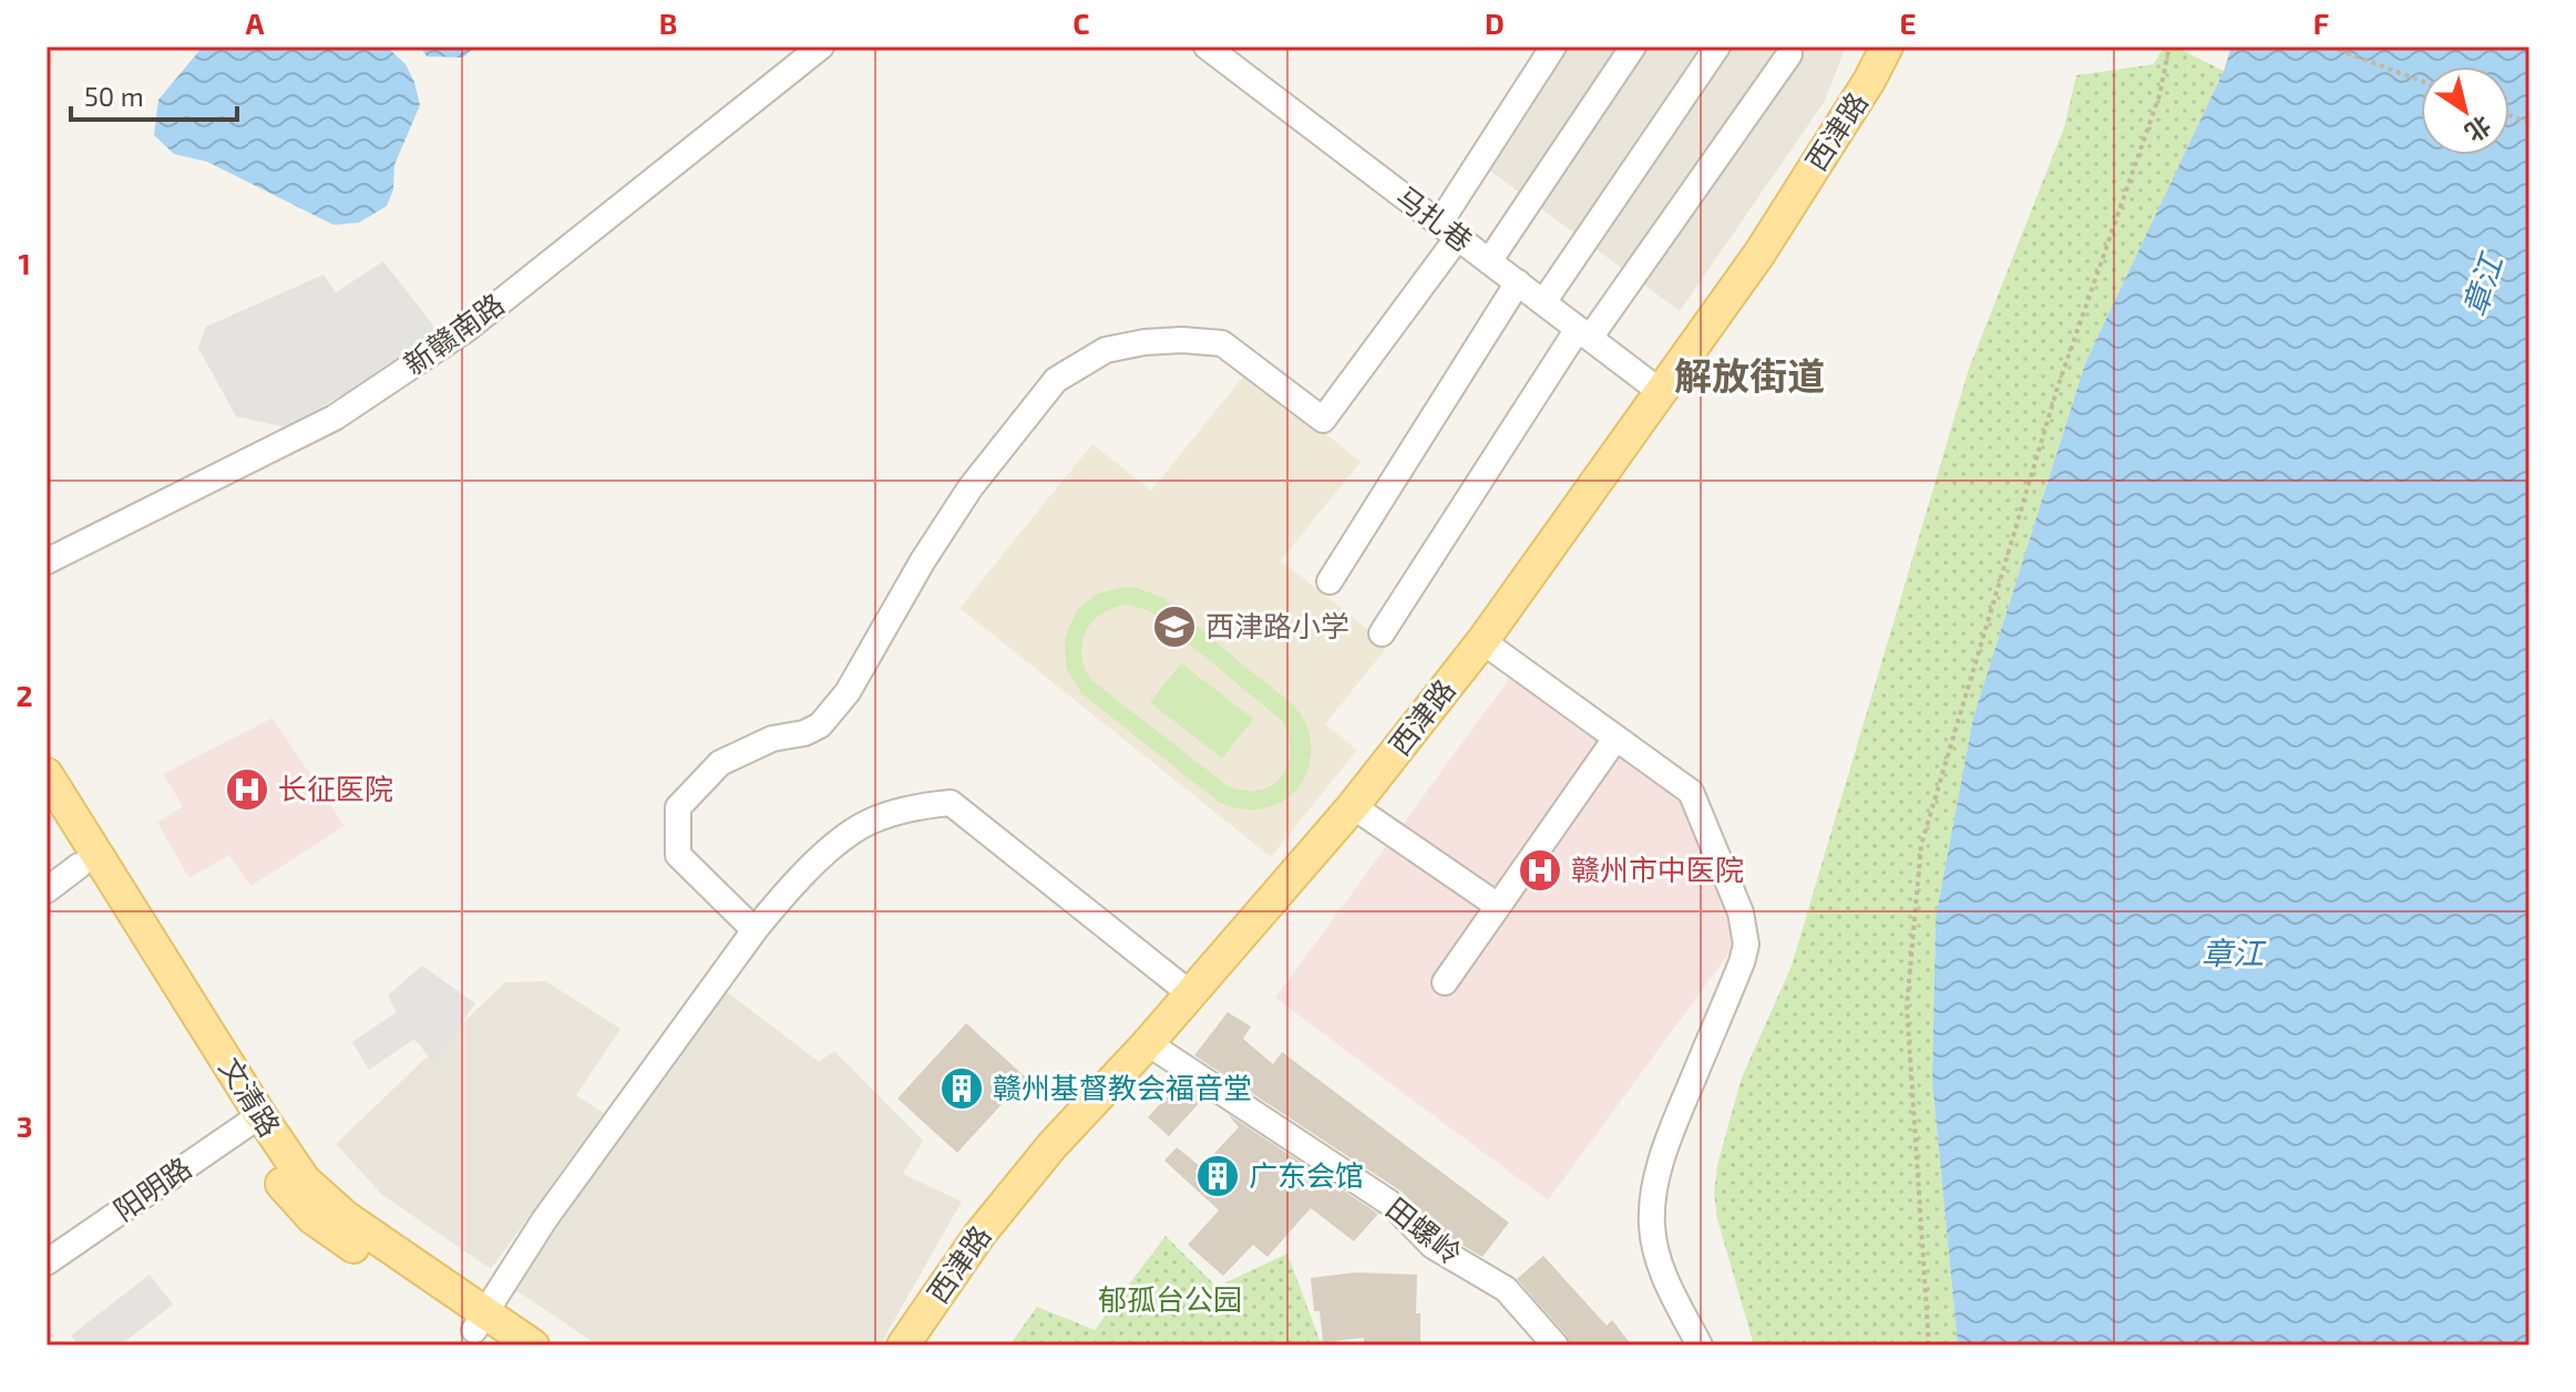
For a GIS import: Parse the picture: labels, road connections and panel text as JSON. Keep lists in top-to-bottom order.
{
  "streets": {
    "main road": ["西津路", "文清路"],
    "street": [
      "马扎巷",
      "新赣南路",
      "阳明路",
      "田螺岭"
    ]
  },
  "crossings": [
    ["西津路", "马扎巷"],
    ["西津路", "田螺岭"],
    ["文清路", "阳明路"]
  ],
  "districts": ["解放街道"],
  "water": ["章江"],
  "parks": ["郁孤台公园"],
  "places": {
    "school or university": ["西津路小学"],
    "hospital": ["长征医院", "赣州市中医院"],
    "building": ["赣州基督教会福音堂", "广东会馆"]
  },
  "scale_bar": "50 m",
  "north": "bottom right",
  "grid": {
    "columns": [
      "A",
      "B",
      "C",
      "D",
      "E",
      "F"
    ],
    "rows": ["1", "2", "3"]
  }
}
